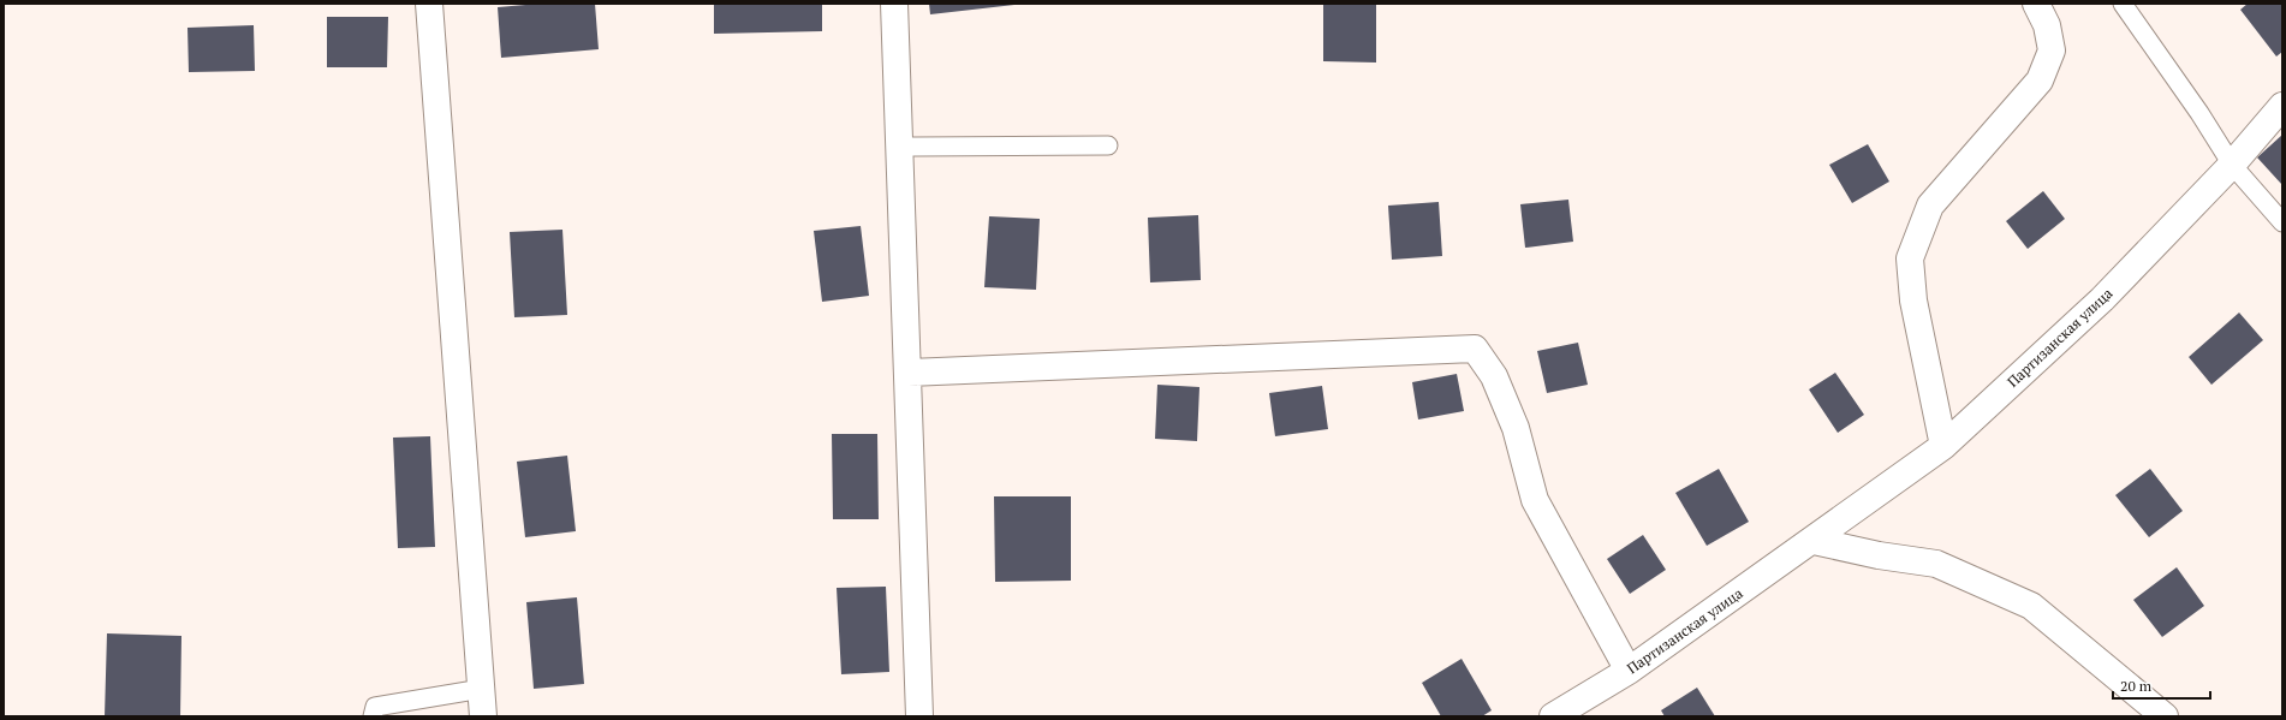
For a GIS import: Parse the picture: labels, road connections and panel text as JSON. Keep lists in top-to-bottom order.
{
  "streets": {
    "street": ["Партизанская улица"]
  },
  "scale_bar": "20 m"
}
